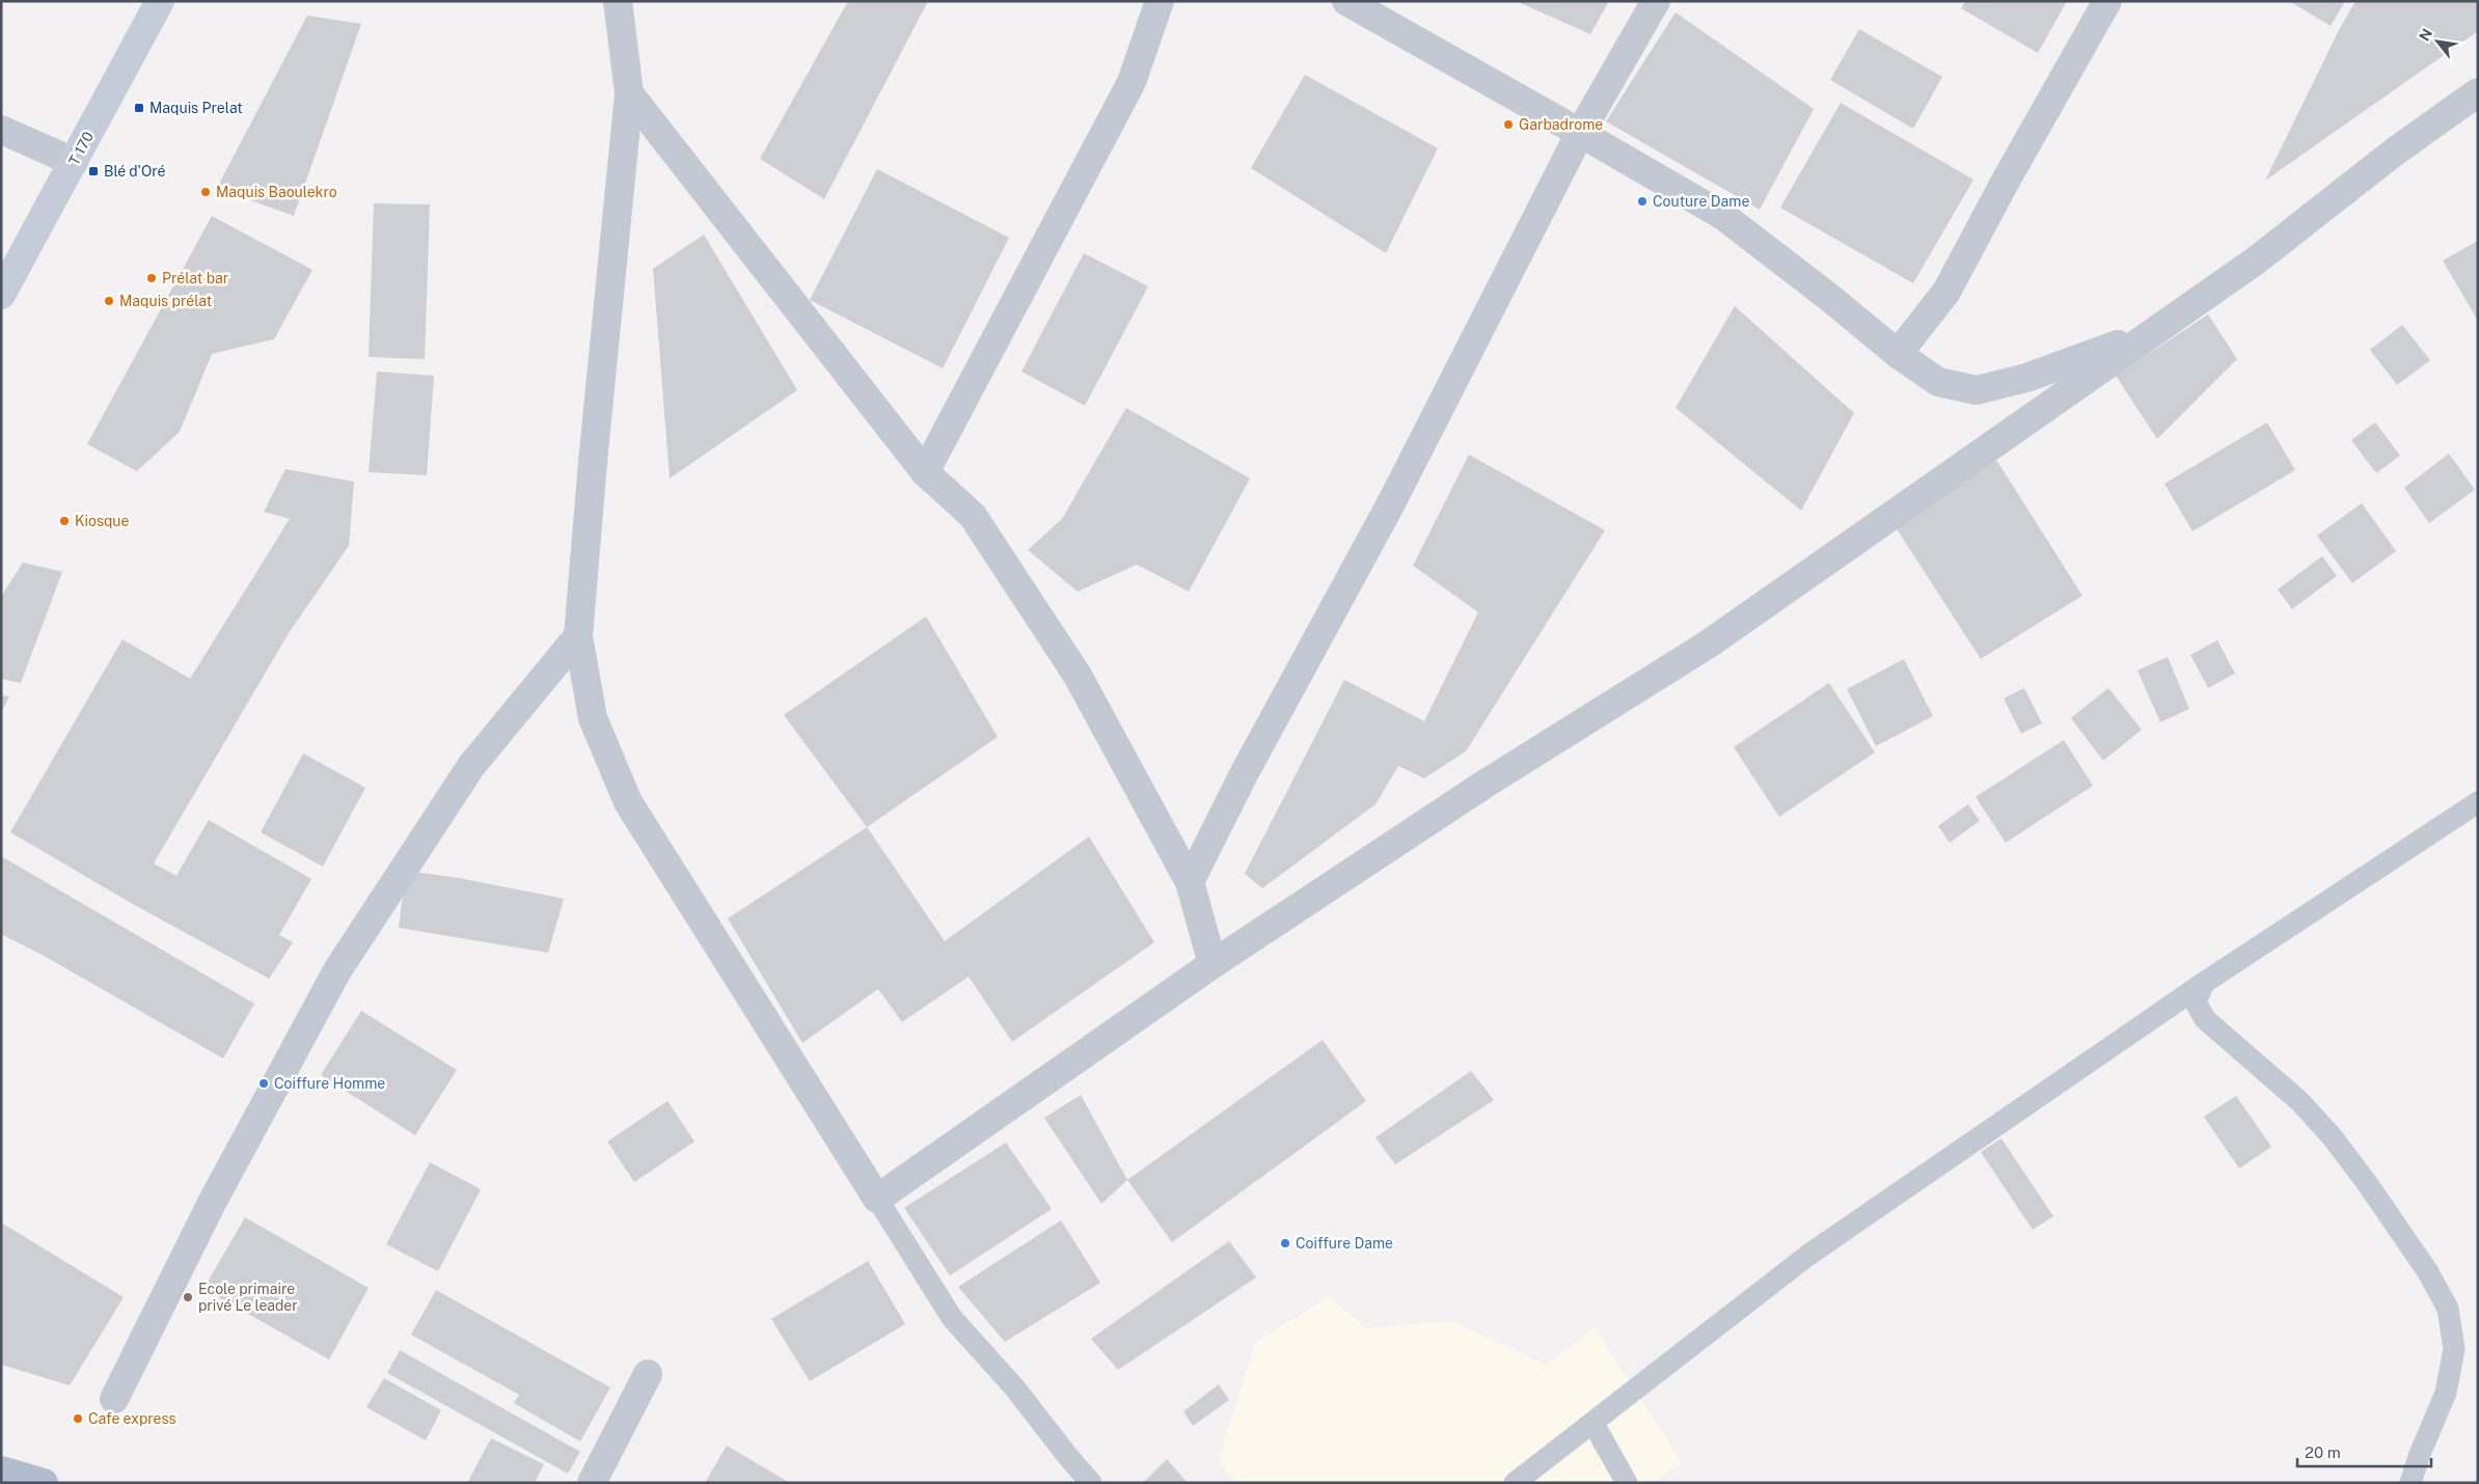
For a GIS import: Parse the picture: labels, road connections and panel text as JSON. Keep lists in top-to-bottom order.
{
  "streets": {
    "main road": ["T 170"]
  },
  "places": {
    "transit": ["Maquis Prelat", "Blé d'Oré"],
    "other": [
      "Garbadrome",
      "Maquis Baoulekro",
      "Couture Dame",
      "Prélat bar",
      "Maquis prélat",
      "Kiosque",
      "Coiffure Homme",
      "Coiffure Dame",
      "Ecole primaire privé Le leader",
      "Cafe express"
    ]
  },
  "scale_bar": "20 m",
  "north": "top left"
}
